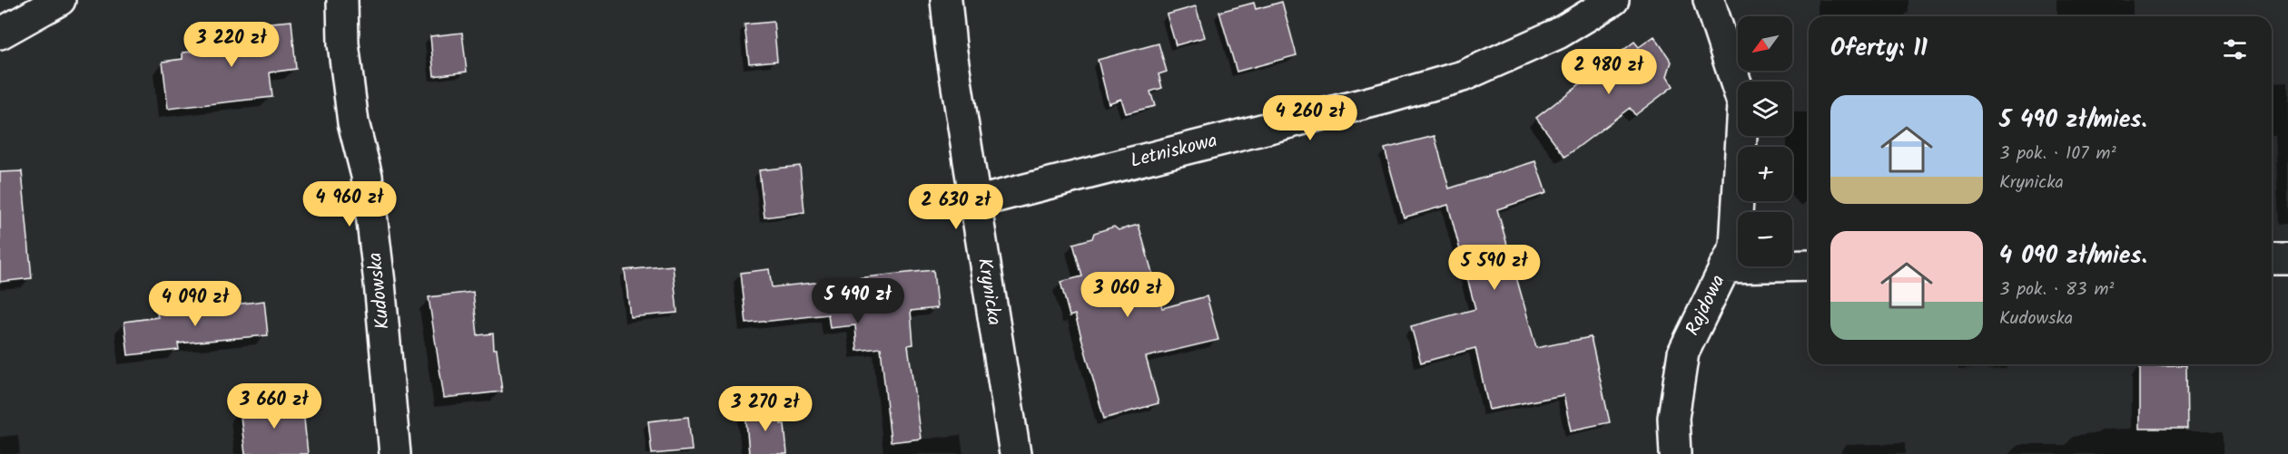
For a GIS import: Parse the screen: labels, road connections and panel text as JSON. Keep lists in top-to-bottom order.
{
  "streets": {
    "street": [
      "Letniskowa",
      "Kudowska",
      "Krynicka",
      "Rajdowa"
    ]
  },
  "crossings": [
    ["Letniskowa", "Krynicka"]
  ],
  "north": "bottom left",
  "page": {
    "map_buttons": ["+", "−"],
    "heading": "Oferty: 11",
    "price": [
      "3 220 zł",
      "2 980 zł",
      "4 260 zł",
      "4 960 zł",
      "2 630 zł",
      "5 590 zł",
      "3 060 zł",
      "5 490 zł",
      "4 090 zł",
      "3 660 zł",
      "3 270 zł"
    ],
    "list": [
      {
        "name": "5 490 zł/mies.",
        "note": "3 pok. · 107 m² · Krynicka"
      },
      {
        "name": "4 090 zł/mies.",
        "note": "3 pok. · 83 m² · Kudowska"
      }
    ]
  }
}
